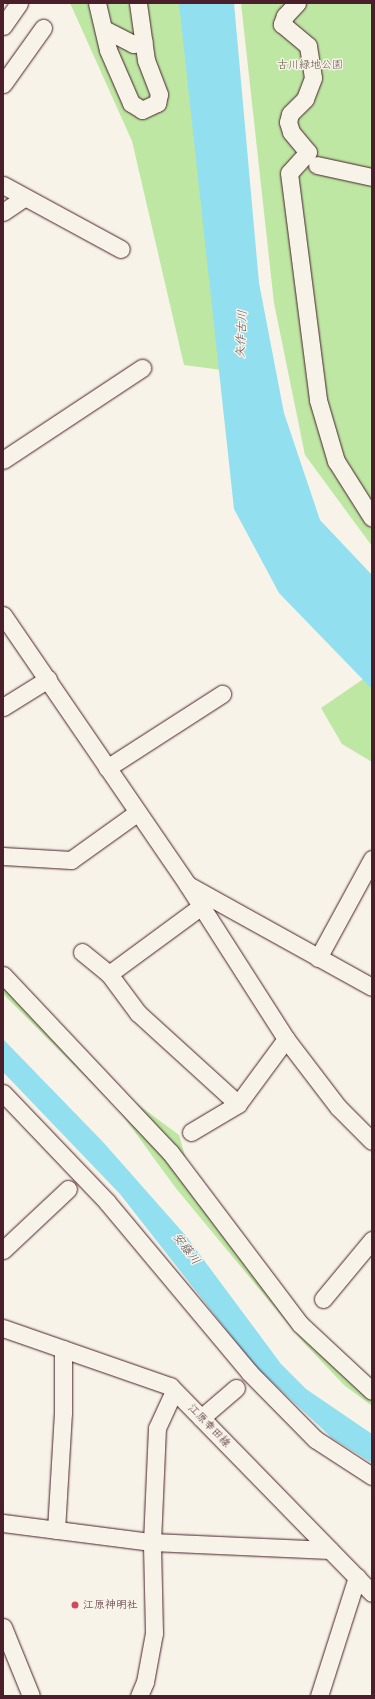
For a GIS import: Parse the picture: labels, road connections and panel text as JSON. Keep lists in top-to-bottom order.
{
  "streets": {
    "street": ["江原幸田線"]
  },
  "water": ["矢作古川", "安藤川"],
  "parks": ["古川緑地公園"],
  "places": ["江原神明社"]
}
